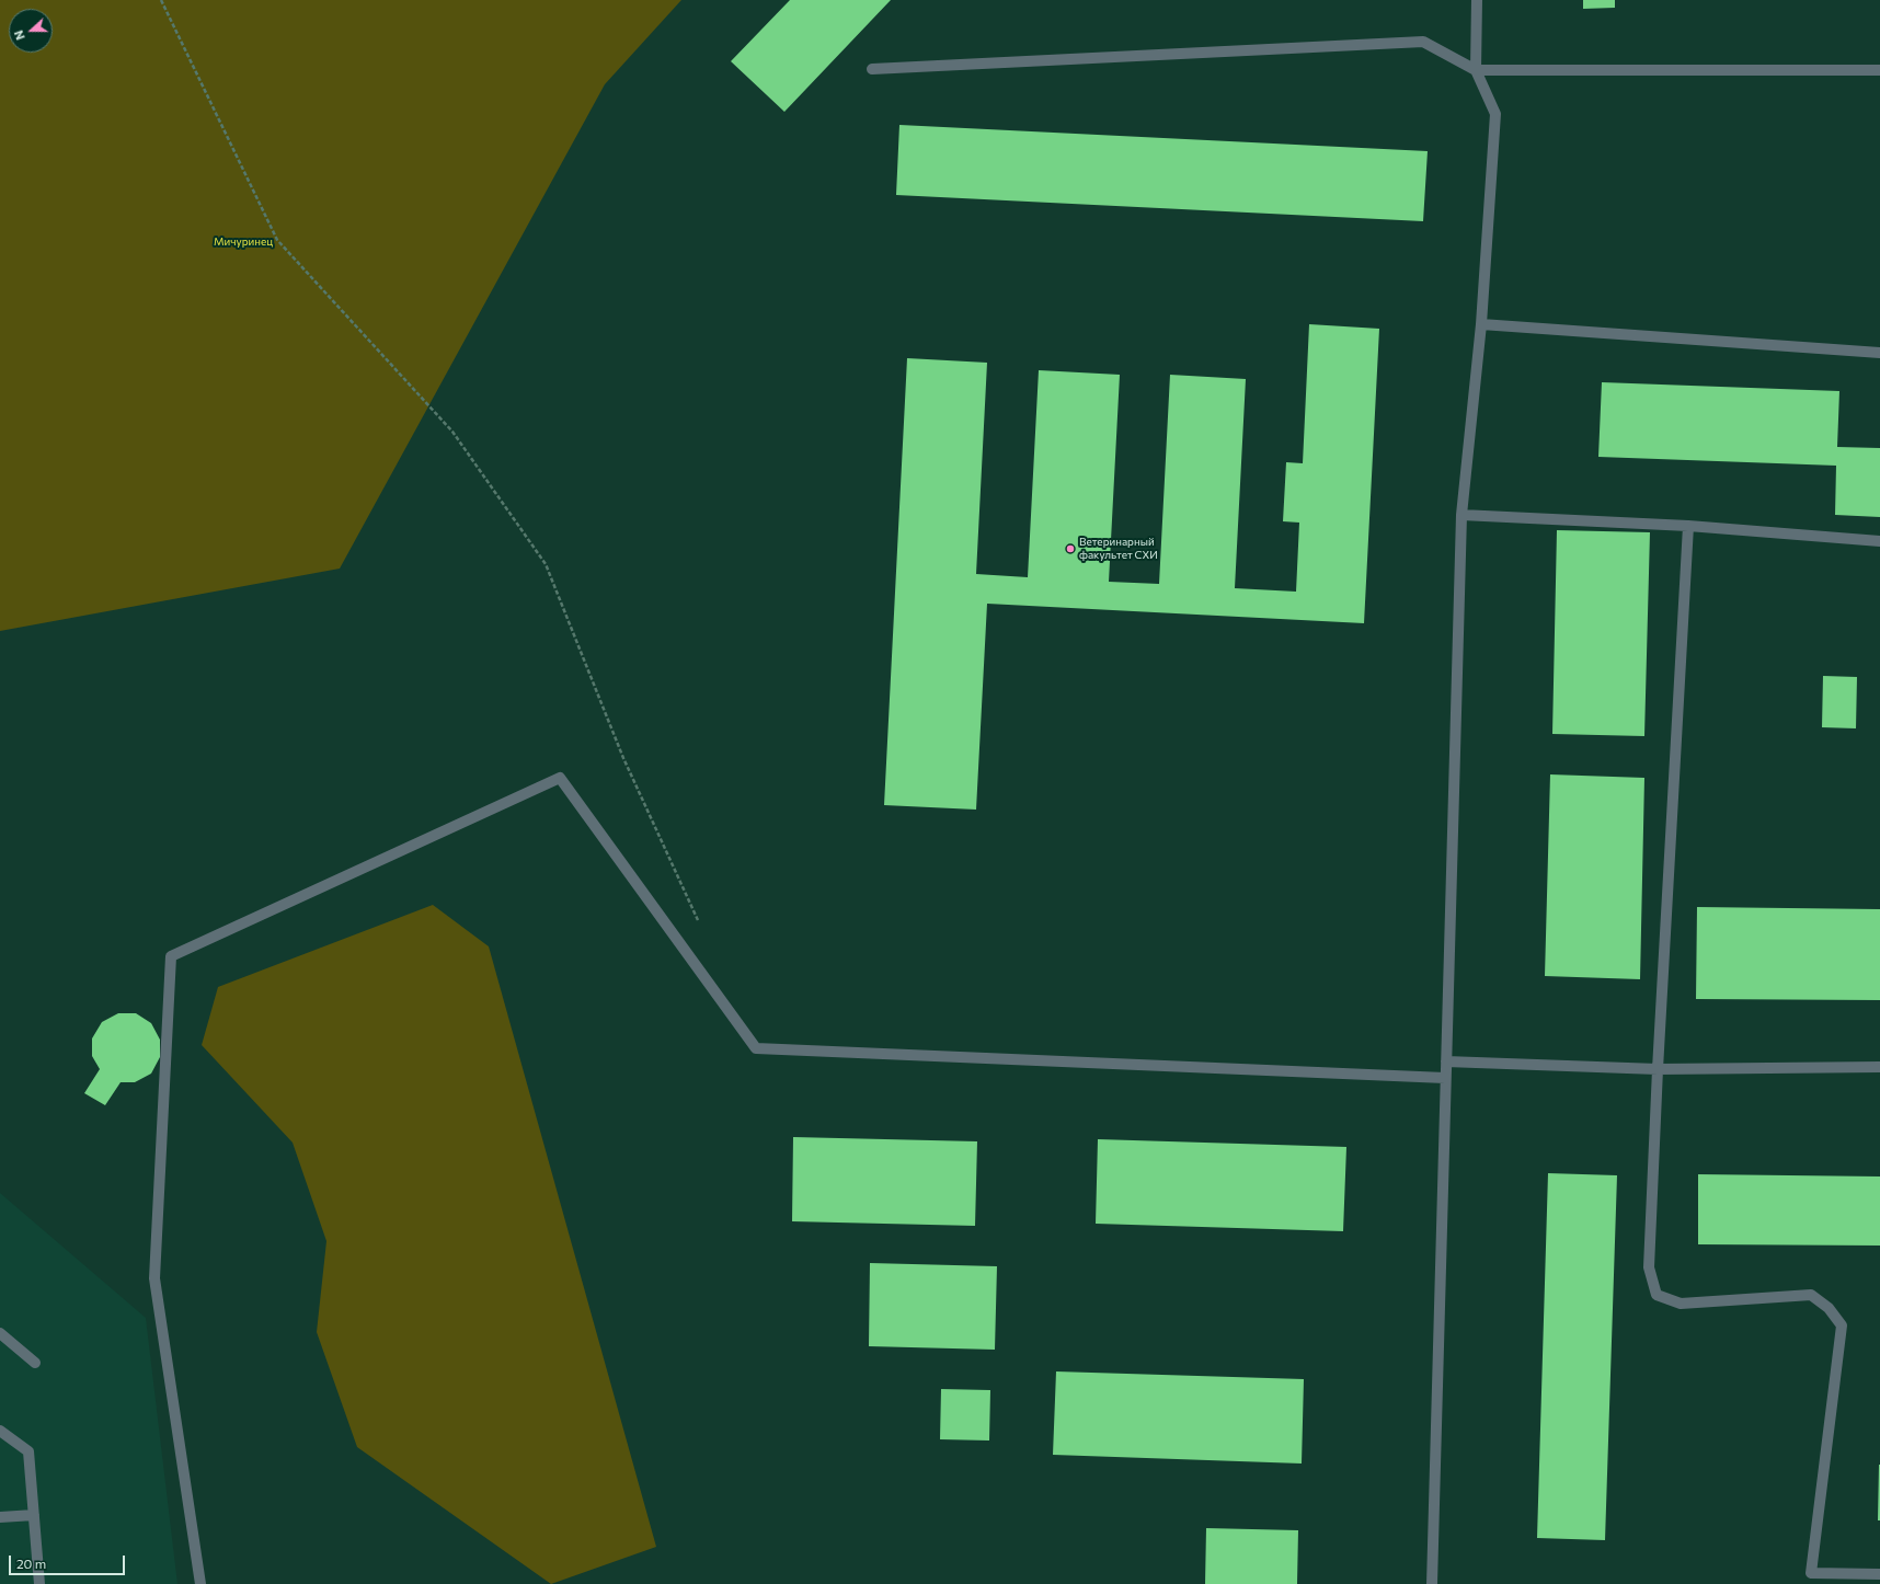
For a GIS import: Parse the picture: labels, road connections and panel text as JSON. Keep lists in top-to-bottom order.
{
  "parks": ["Мичуринец"],
  "places": ["Ветеринарный факультет СХИ"],
  "scale_bar": "20 m",
  "north": "left"
}
